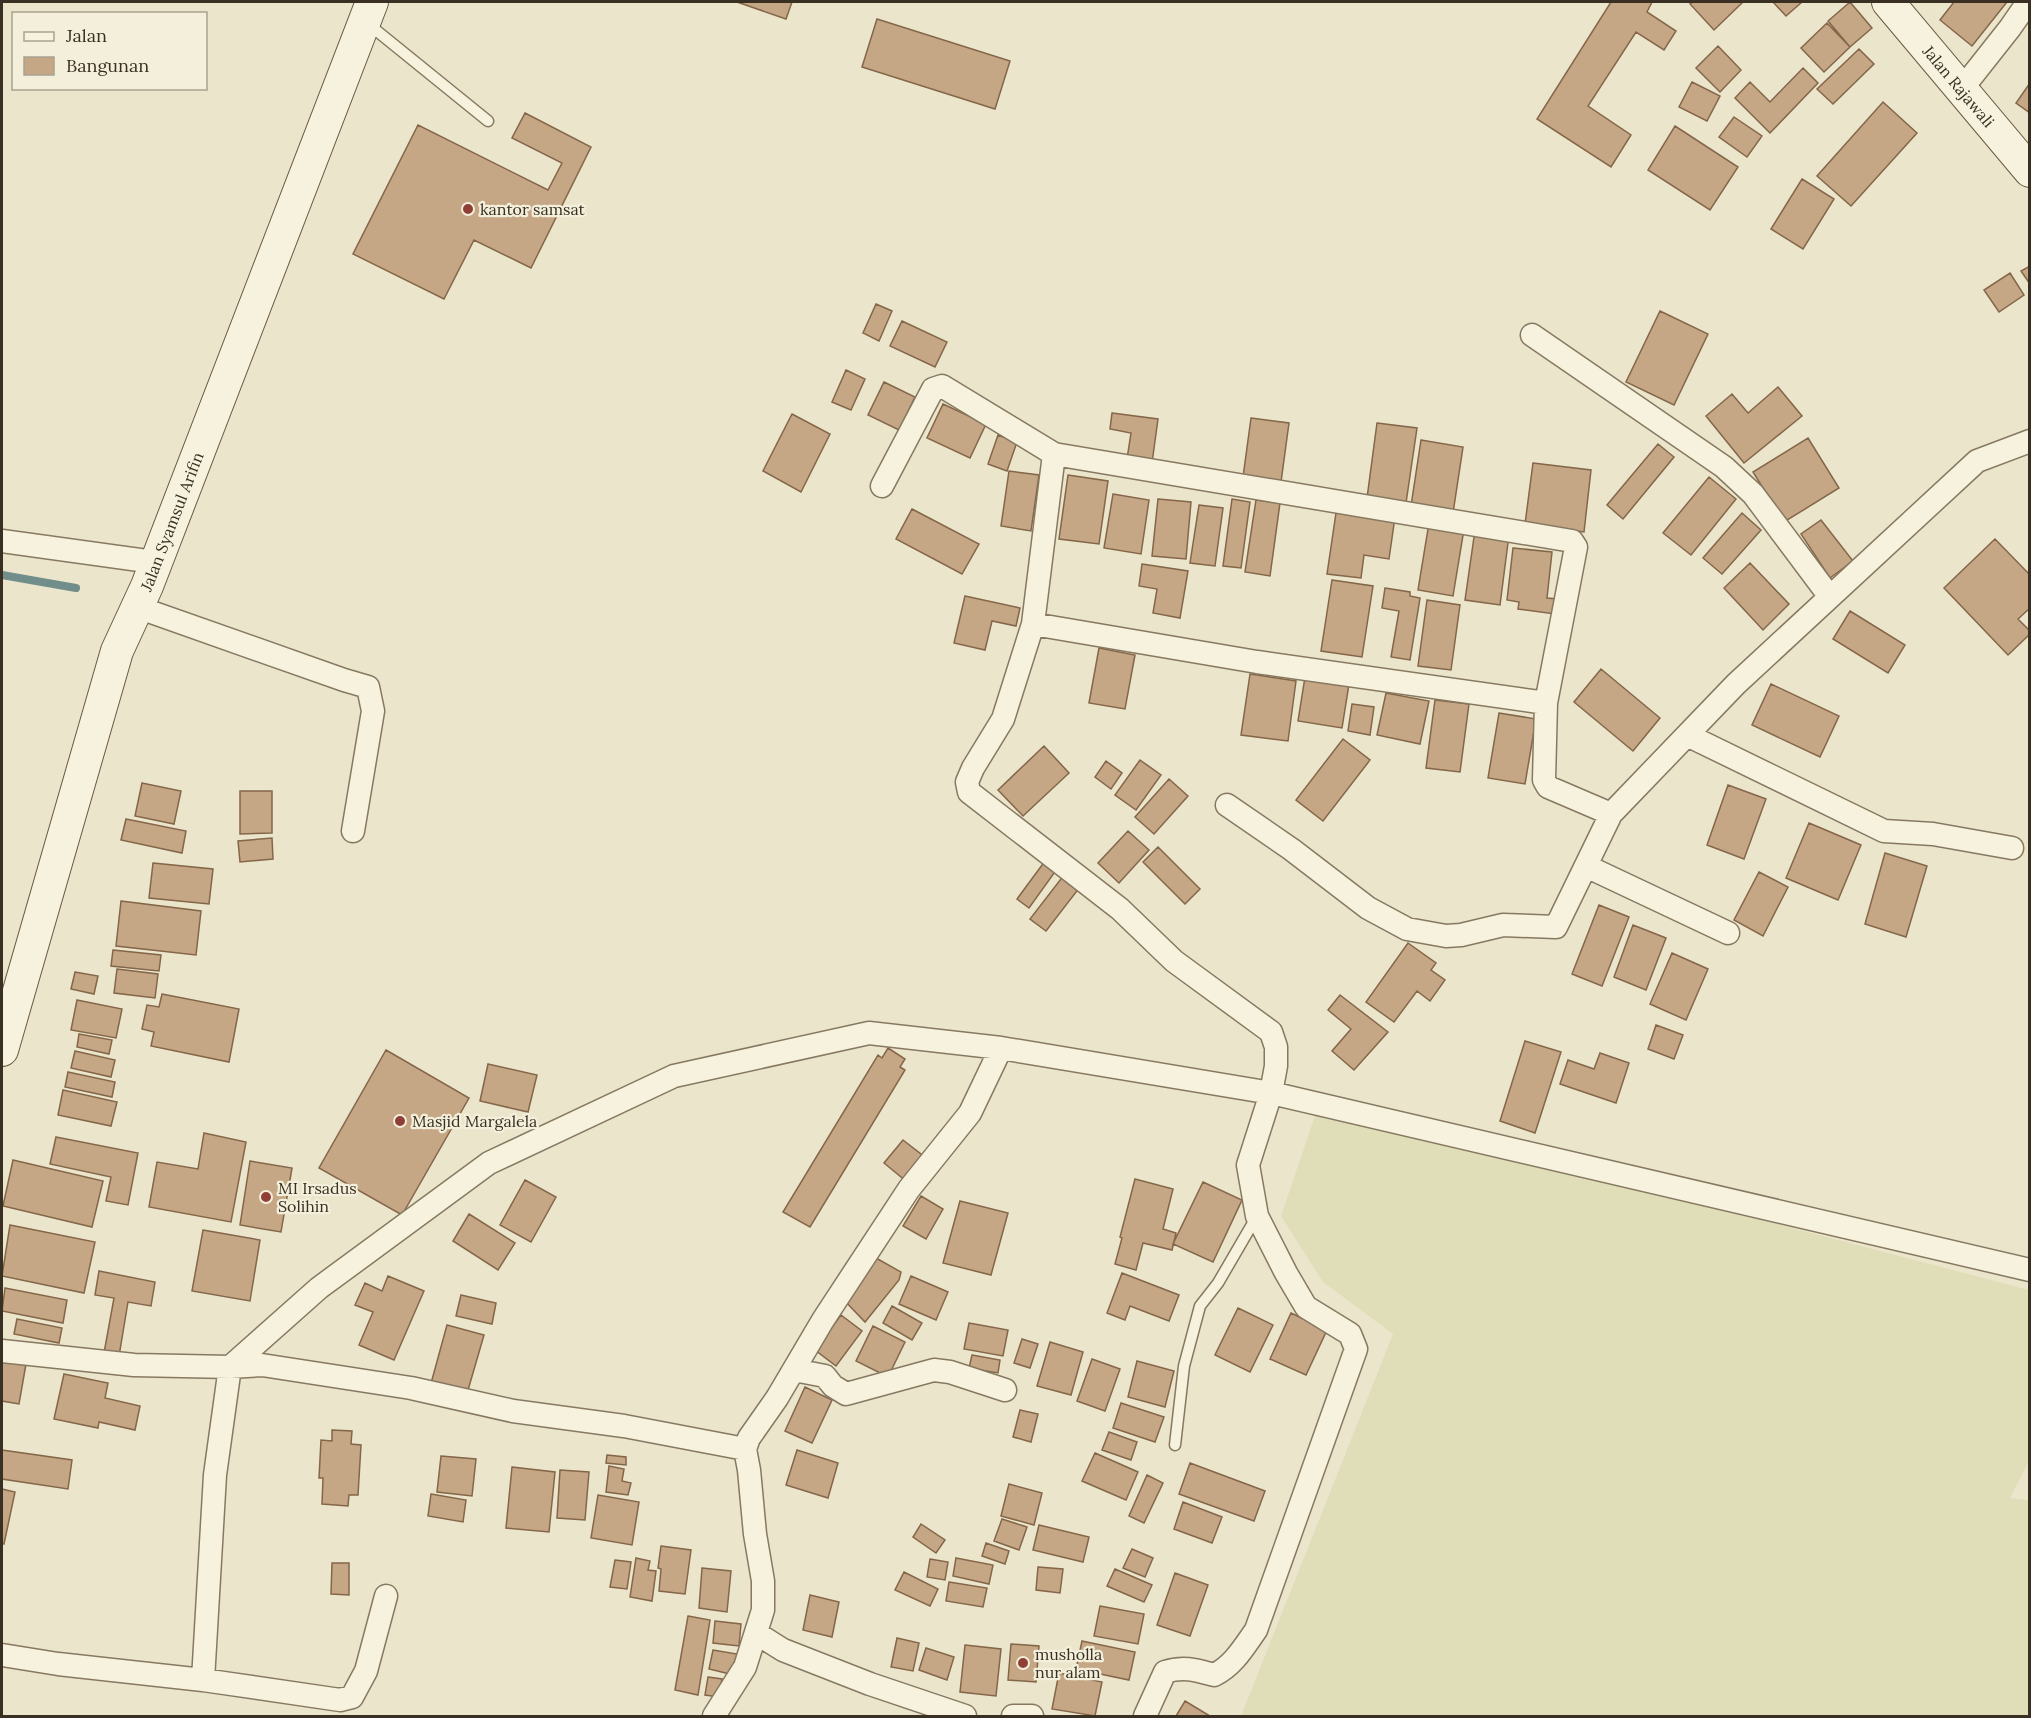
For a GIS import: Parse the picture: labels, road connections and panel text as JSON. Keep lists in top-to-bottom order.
{
  "streets": {
    "main road": ["Jalan Rajawali", "Jalan Syamsul Arifin"]
  },
  "places": [
    "kantor samsat",
    "Masjid Margalela",
    "MI Irsadus Solihin",
    "musholla nur alam"
  ],
  "legend": ["Jalan", "Bangunan"]
}
